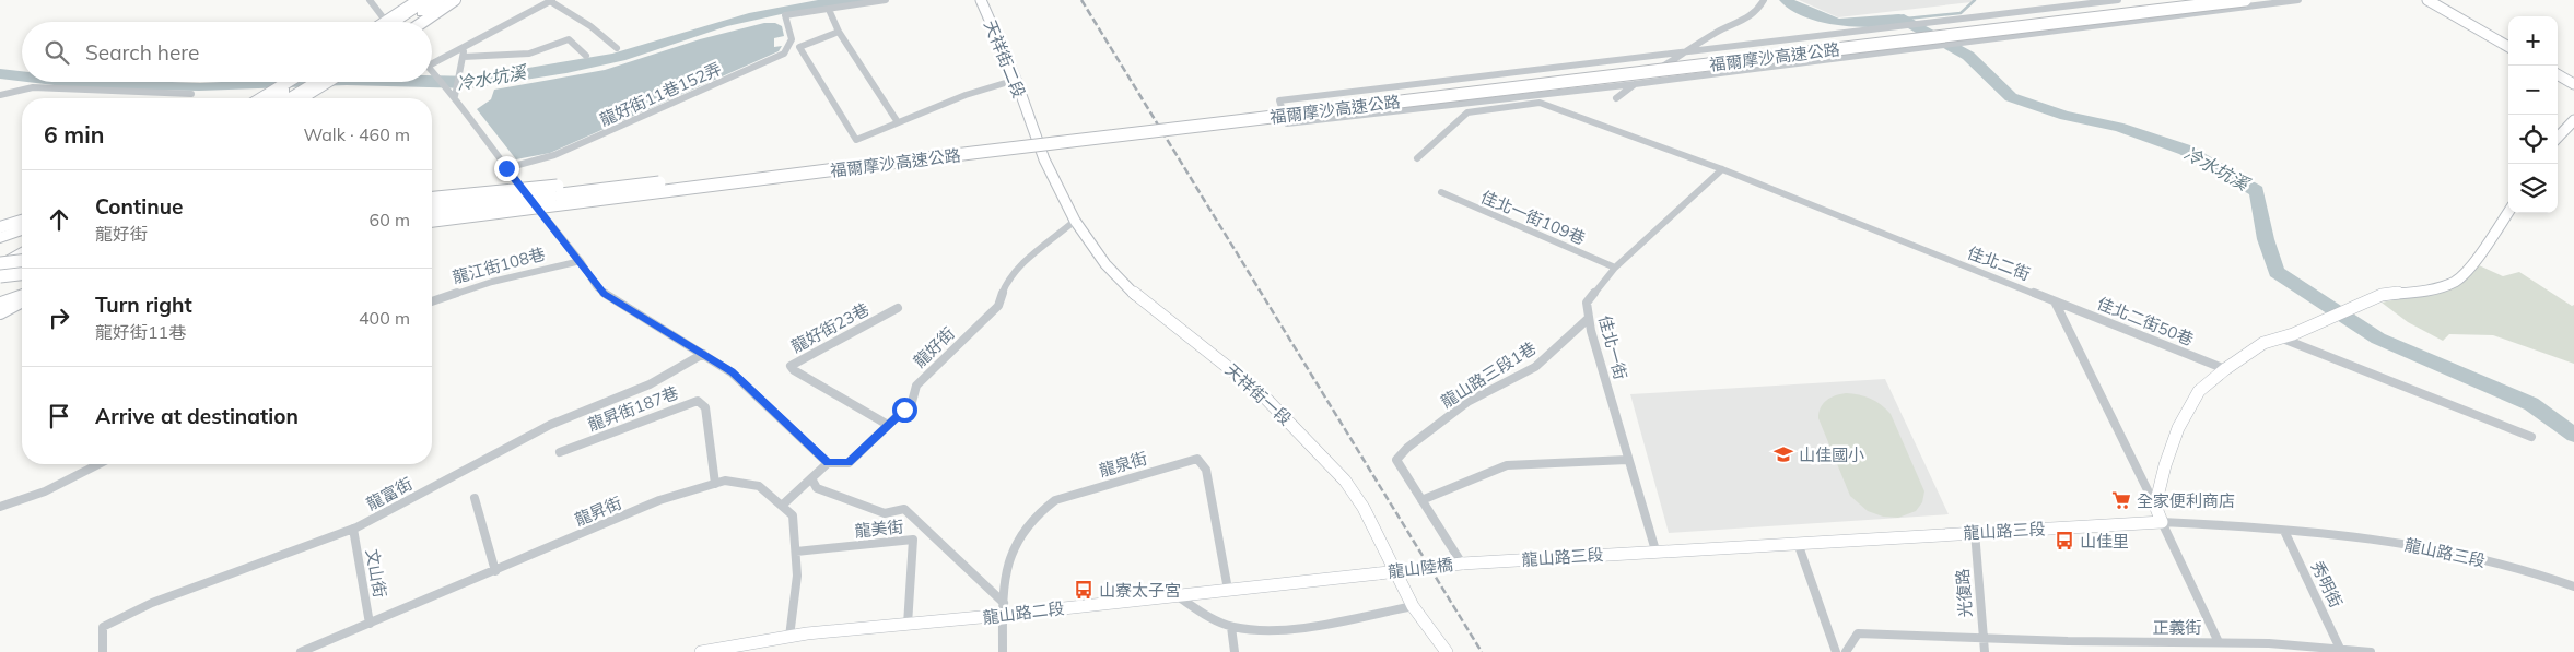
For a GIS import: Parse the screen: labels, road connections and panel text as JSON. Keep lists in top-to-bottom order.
{
  "streets": {
    "highway": ["福爾摩沙高速公路"],
    "street": [
      "天祥街二段",
      "龍好街11巷152弄",
      "佳北一街109巷",
      "佳北二街",
      "龍江街108巷",
      "佳北二街50巷",
      "龍好街23巷",
      "龍好街",
      "佳北一街",
      "龍山路三段1巷",
      "天祥街一段",
      "龍昇街187巷",
      "龍泉街",
      "龍富街",
      "龍昇街",
      "龍美街",
      "龍山路三段",
      "龍山陸橋",
      "文山街",
      "秀明街",
      "光復路",
      "龍山路二段",
      "正義街"
    ]
  },
  "crossings": [
    ["天祥街二段", "天祥街一段"],
    ["佳北一街109巷", "佳北一街"],
    ["佳北二街", "佳北二街50巷"],
    ["佳北二街", "佳北一街"],
    ["龍好街23巷", "龍好街"],
    ["龍好街", "天祥街一段"],
    ["佳北一街", "龍山路三段1巷"],
    ["佳北一街", "龍山路三段"],
    ["龍山路三段1巷", "龍山路三段"],
    ["龍山路三段1巷", "龍山陸橋"],
    ["龍昇街187巷", "龍昇街"],
    ["龍泉街", "龍山路二段"],
    ["龍富街", "文山街"],
    ["龍昇街", "龍美街"],
    ["龍昇街", "文山街"],
    ["龍昇街", "龍山路二段"],
    ["龍美街", "龍山路二段"],
    ["龍山路三段", "龍山陸橋"],
    ["龍山路三段", "秀明街"],
    ["龍山路三段", "光復路"],
    ["龍山陸橋", "龍山路二段"],
    ["秀明街", "正義街"],
    ["光復路", "正義街"]
  ],
  "water": ["冷水坑溪"],
  "places": {
    "school or university": ["山佳國小"],
    "supermarket": ["全家便利商店"],
    "bus stop": ["山佳里", "山寮太子宮"]
  },
  "page": {
    "map_buttons": ["+", "−"],
    "search": "Search here",
    "heading": ["6 min", "Walk · 460 m"],
    "list": [
      ["Continue", "龍好街", "60 m"],
      ["Turn right", "龍好街11巷", "400 m"],
      "Arrive at destination"
    ]
  }
}
